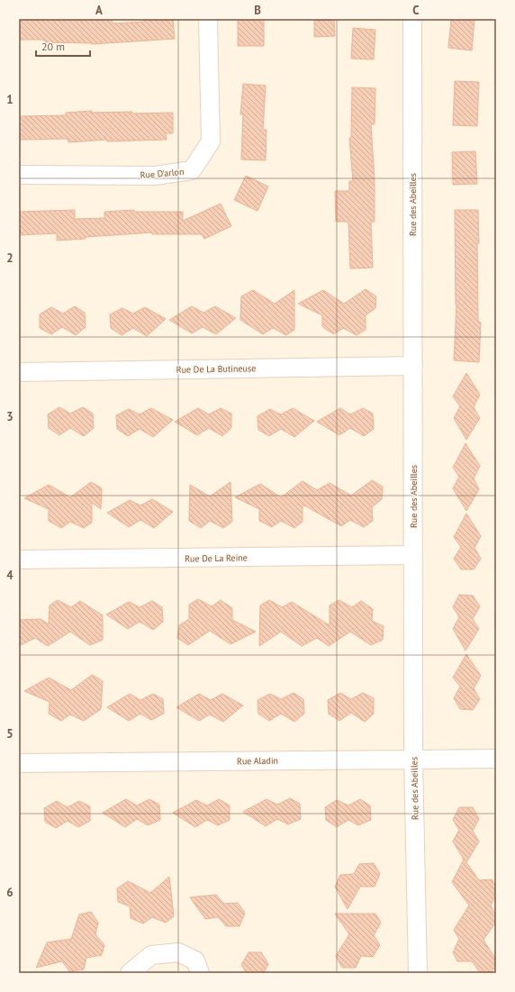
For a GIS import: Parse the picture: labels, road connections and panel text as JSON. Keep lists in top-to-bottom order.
{
  "streets": {
    "street": [
      "Rue D'arlon",
      "Rue des Abeilles",
      "Rue De La Butineuse",
      "Rue De La Reine",
      "Rue Aladin"
    ]
  },
  "crossings": [
    ["Rue des Abeilles", "Rue De La Butineuse"],
    ["Rue des Abeilles", "Rue De La Reine"],
    ["Rue des Abeilles", "Rue Aladin"]
  ],
  "scale_bar": "20 m",
  "grid": {
    "columns": ["A", "B", "C"],
    "rows": [
      "1",
      "2",
      "3",
      "4",
      "5",
      "6"
    ]
  }
}
